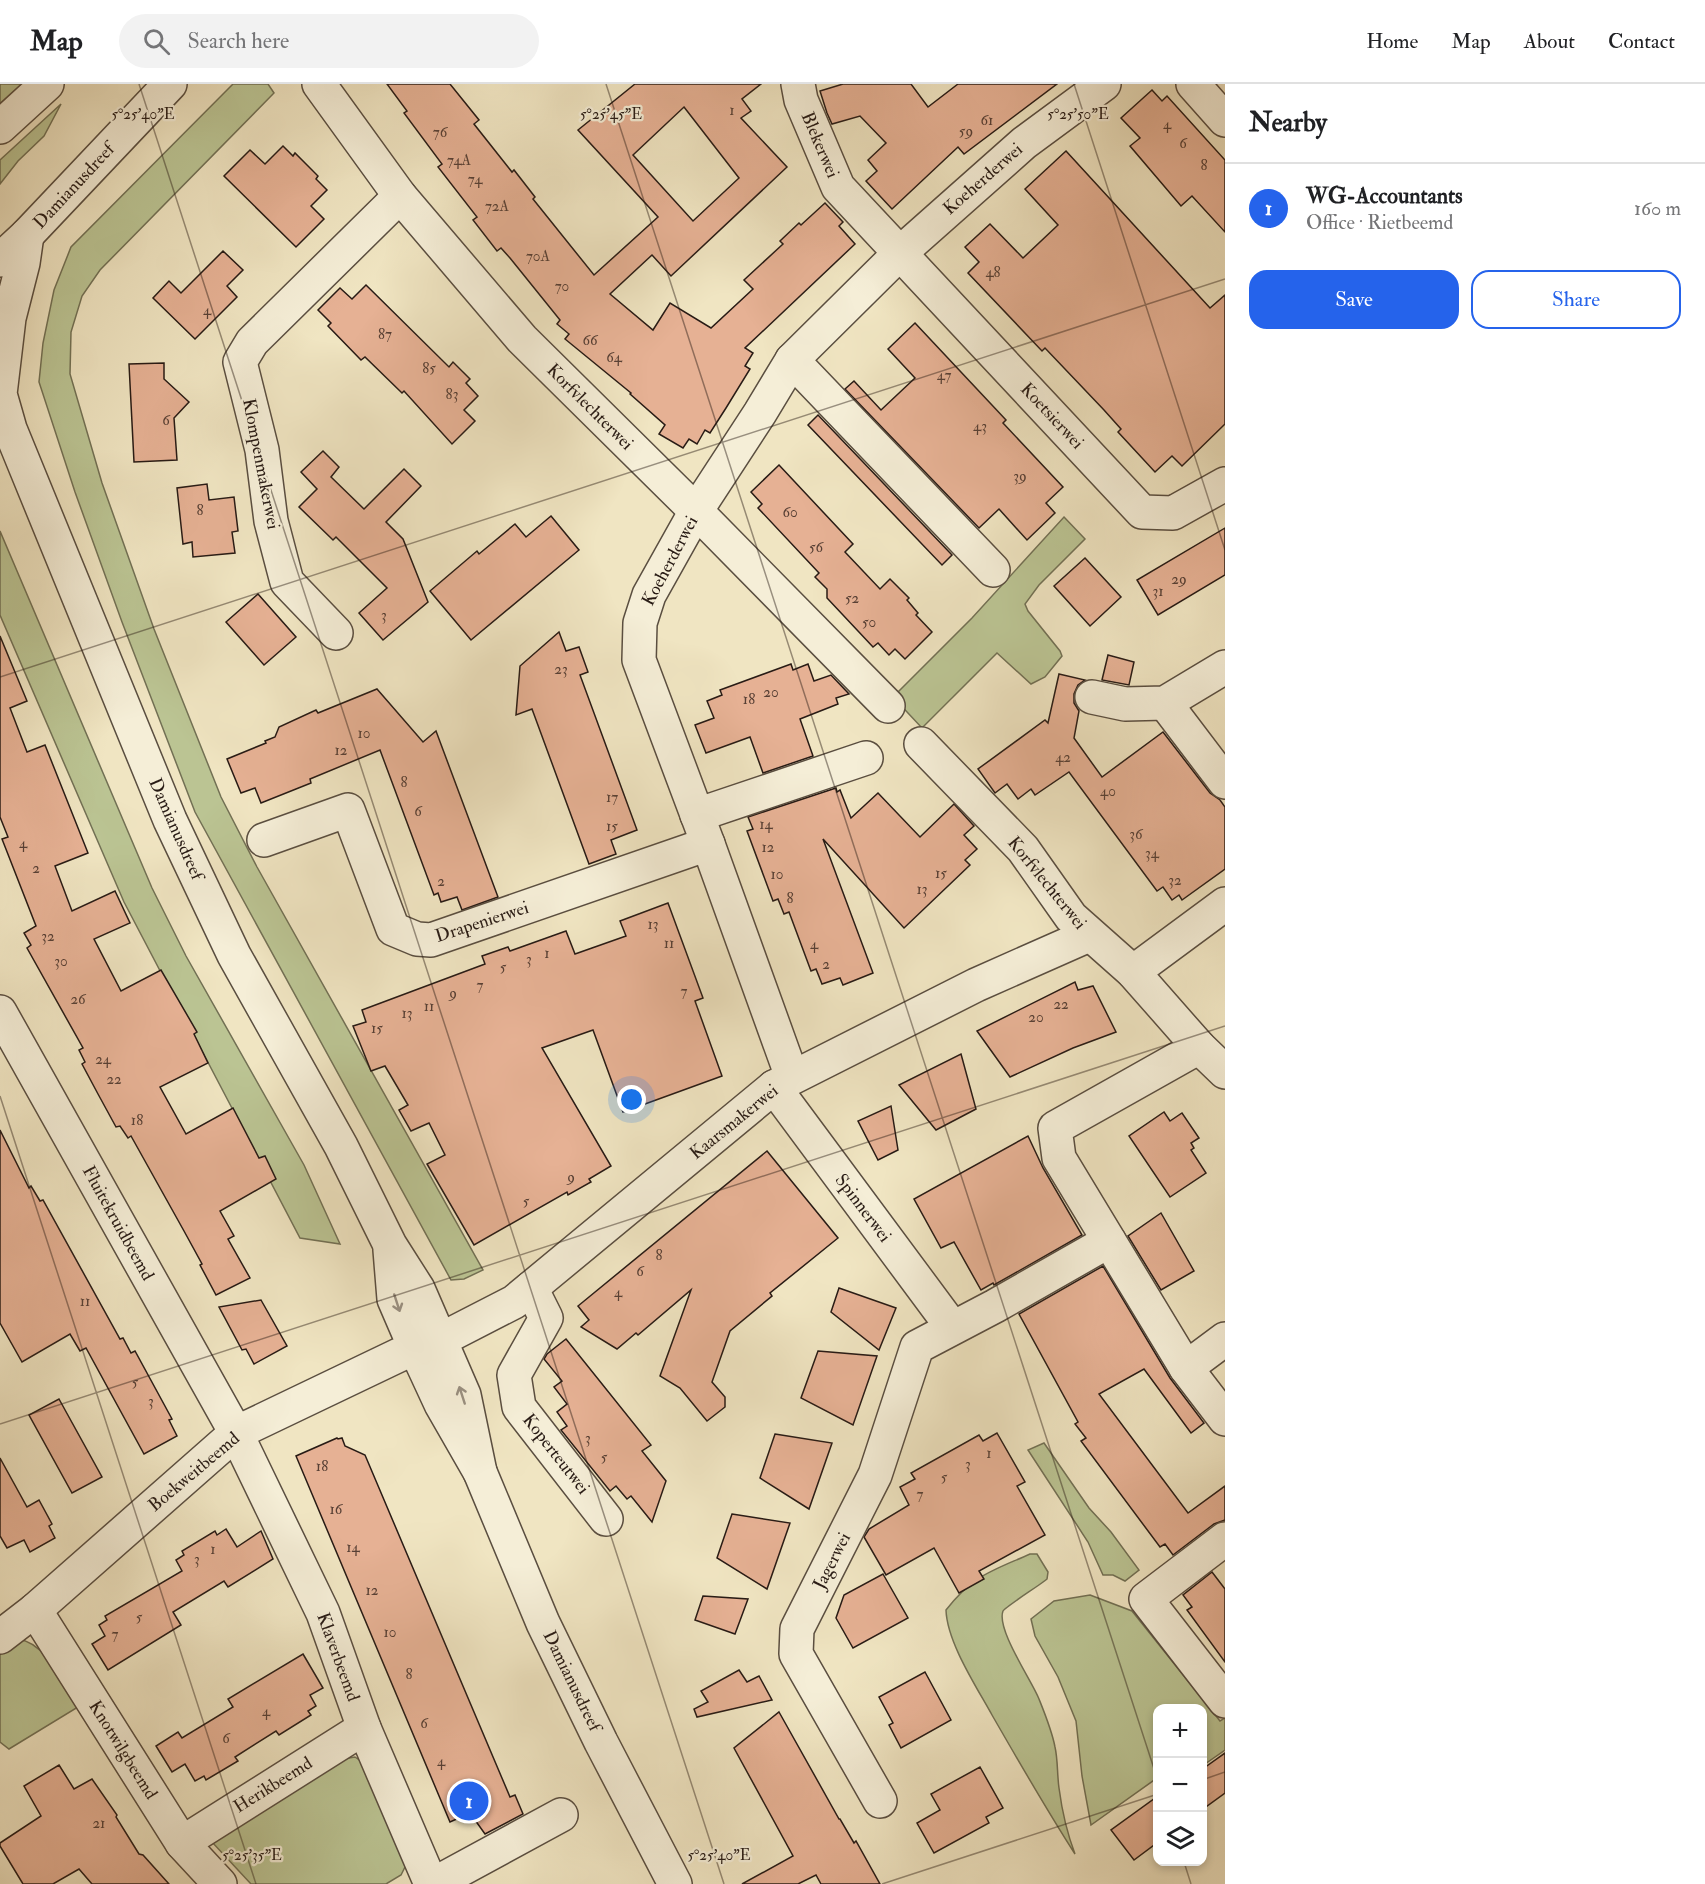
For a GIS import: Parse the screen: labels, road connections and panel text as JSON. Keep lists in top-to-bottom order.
{
  "streets": {
    "street": [
      "Blekerwei",
      "Koeherderwei",
      "Damianusdreef",
      "Korfvlechterwei",
      "Koetsierwei",
      "Klompenmakerwei",
      "Drapenierwei",
      "Kaarsmakerwei",
      "Spinnerwei",
      "Fluitekruidbeemd",
      "Koperteutwei",
      "Boekweitbeemd",
      "Jagerwei",
      "Klaverbeemd",
      "Knotwilgbeemd",
      "Herikbeemd"
    ]
  },
  "crossings": [
    ["Blekerwei", "Koeherderwei"],
    ["Blekerwei", "Koetsierwei"],
    ["Koeherderwei", "Korfvlechterwei"],
    ["Koeherderwei", "Koetsierwei"],
    ["Koeherderwei", "Drapenierwei"],
    ["Koeherderwei", "Kaarsmakerwei"],
    ["Koeherderwei", "Spinnerwei"],
    ["Damianusdreef", "Kaarsmakerwei"],
    ["Damianusdreef", "Boekweitbeemd"],
    ["Korfvlechterwei", "Klompenmakerwei"],
    ["Korfvlechterwei", "Kaarsmakerwei"],
    ["Kaarsmakerwei", "Spinnerwei"],
    ["Kaarsmakerwei", "Koperteutwei"],
    ["Kaarsmakerwei", "Boekweitbeemd"],
    ["Spinnerwei", "Jagerwei"],
    ["Fluitekruidbeemd", "Boekweitbeemd"],
    ["Fluitekruidbeemd", "Klaverbeemd"],
    ["Boekweitbeemd", "Klaverbeemd"],
    ["Boekweitbeemd", "Knotwilgbeemd"],
    ["Klaverbeemd", "Herikbeemd"],
    ["Knotwilgbeemd", "Herikbeemd"]
  ],
  "house_numbers": [
    "1",
    "61",
    "4",
    "59",
    "76",
    "6",
    "74A",
    "8",
    "74",
    "72A",
    "70A",
    "48",
    "70",
    "4",
    "87",
    "66",
    "64",
    "85",
    "47",
    "83",
    "6",
    "43",
    "39",
    "8",
    "60",
    "56",
    "29",
    "31",
    "52",
    "3",
    "50",
    "23",
    "20",
    "18",
    "10",
    "12",
    "42",
    "8",
    "40",
    "17",
    "6",
    "14",
    "15",
    "36",
    "4",
    "12",
    "34",
    "2",
    "15",
    "10",
    "32",
    "2",
    "13",
    "8",
    "13",
    "32",
    "11",
    "4",
    "1",
    "3",
    "30",
    "2",
    "5",
    "7",
    "7",
    "9",
    "26",
    "22",
    "11",
    "13",
    "20",
    "15",
    "24",
    "22",
    "18",
    "9",
    "5",
    "8",
    "6",
    "4",
    "11",
    "5",
    "3",
    "3",
    "1",
    "5",
    "3",
    "18",
    "5",
    "7",
    "16",
    "14",
    "1",
    "3",
    "12",
    "5",
    "10",
    "7",
    "8",
    "4",
    "6",
    "6",
    "4",
    "21"
  ],
  "page": {
    "header": "Map",
    "search": "Search here",
    "nav": [
      "Home",
      "Map",
      "About",
      "Contact"
    ],
    "heading": "Nearby",
    "list": [
      {
        "mark": "1",
        "name": "WG-Accountants",
        "note": "Office · Rietbeemd",
        "value": "160 m"
      }
    ],
    "buttons": ["Save", "Share"],
    "map_buttons": ["+", "−"],
    "pins": "1"
  },
  "coordinates": [
    "5°25'40\"E",
    "5°25'45\"E",
    "5°25'50\"E",
    "5°25'35\"E"
  ]
}
